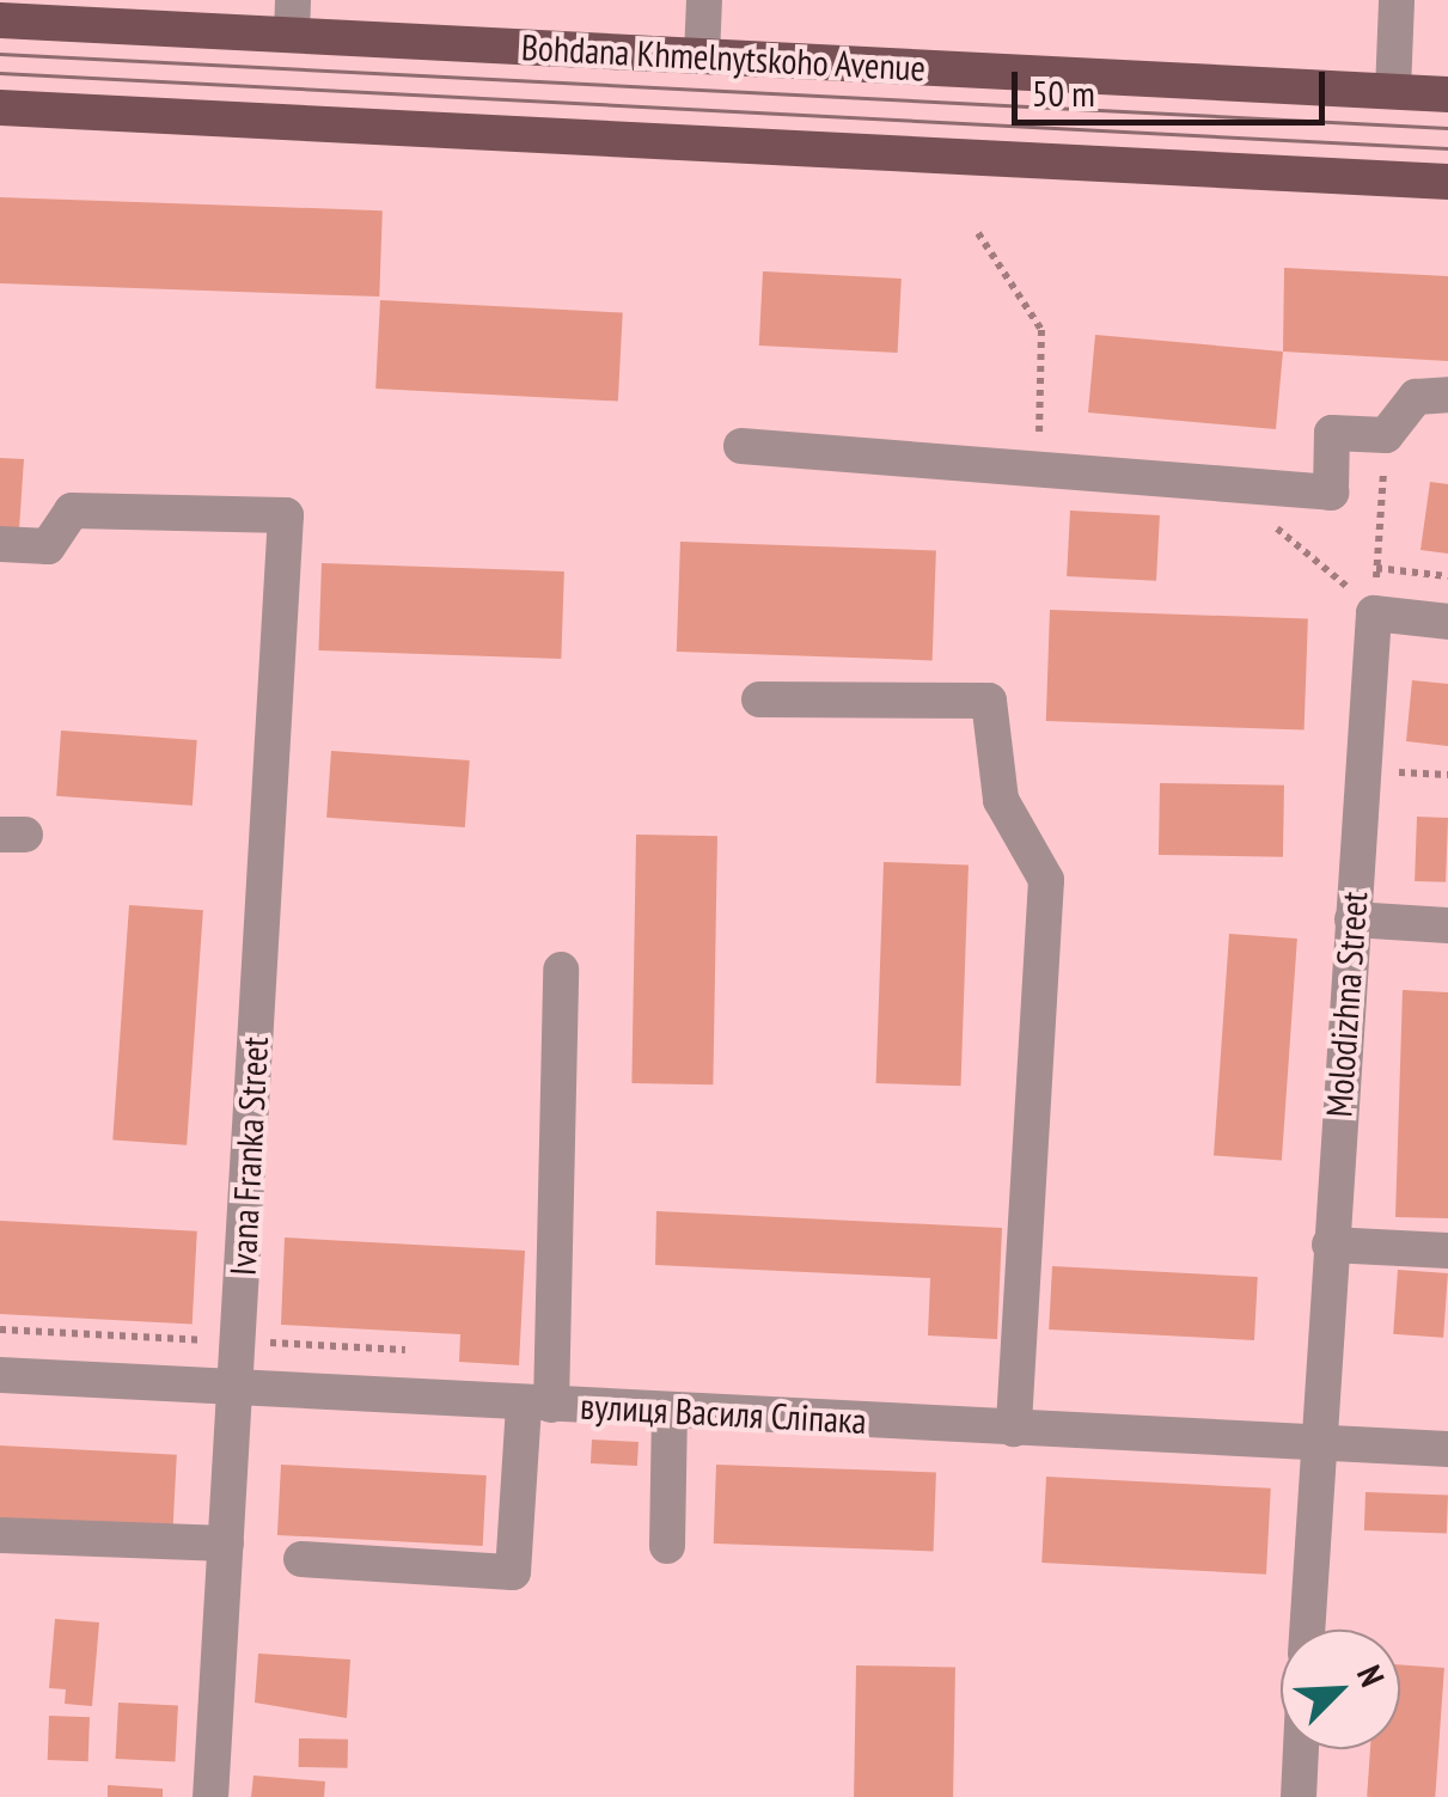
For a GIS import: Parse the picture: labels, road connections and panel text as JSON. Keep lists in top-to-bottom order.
{
  "streets": {
    "main road": ["Bohdana Khmelnytskoho Avenue"],
    "street": ["Molodizhna Street", "Ivana Franka Street", "вулиця Василя Сліпака"]
  },
  "crossings": [
    ["Molodizhna Street", "вулиця Василя Сліпака"],
    ["Ivana Franka Street", "вулиця Василя Сліпака"]
  ],
  "scale_bar": "50 m",
  "north": "top right"
}
